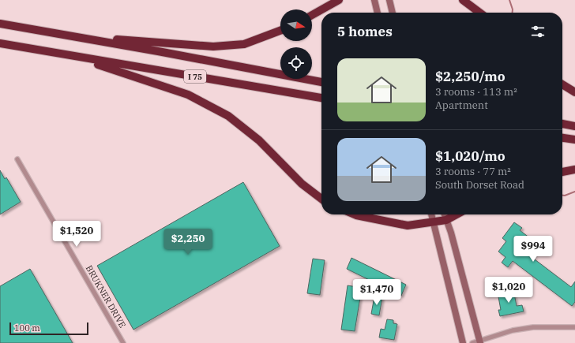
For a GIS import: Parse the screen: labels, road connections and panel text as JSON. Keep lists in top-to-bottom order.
{
  "streets": {
    "highway": ["I 75"],
    "street": ["BRUKNER DRIVE"]
  },
  "scale_bar": "100 m",
  "north": "right",
  "page": {
    "heading": "5 homes",
    "list": [
      {
        "name": "$2,250/mo",
        "note": "3 rooms · 113 m² · Apartment"
      },
      {
        "name": "$1,020/mo",
        "note": "3 rooms · 77 m² · South Dorset Road"
      }
    ],
    "price": [
      "$1,520",
      "$2,250",
      "$994",
      "$1,020",
      "$1,470"
    ],
    "scale": "100 m"
  }
}
